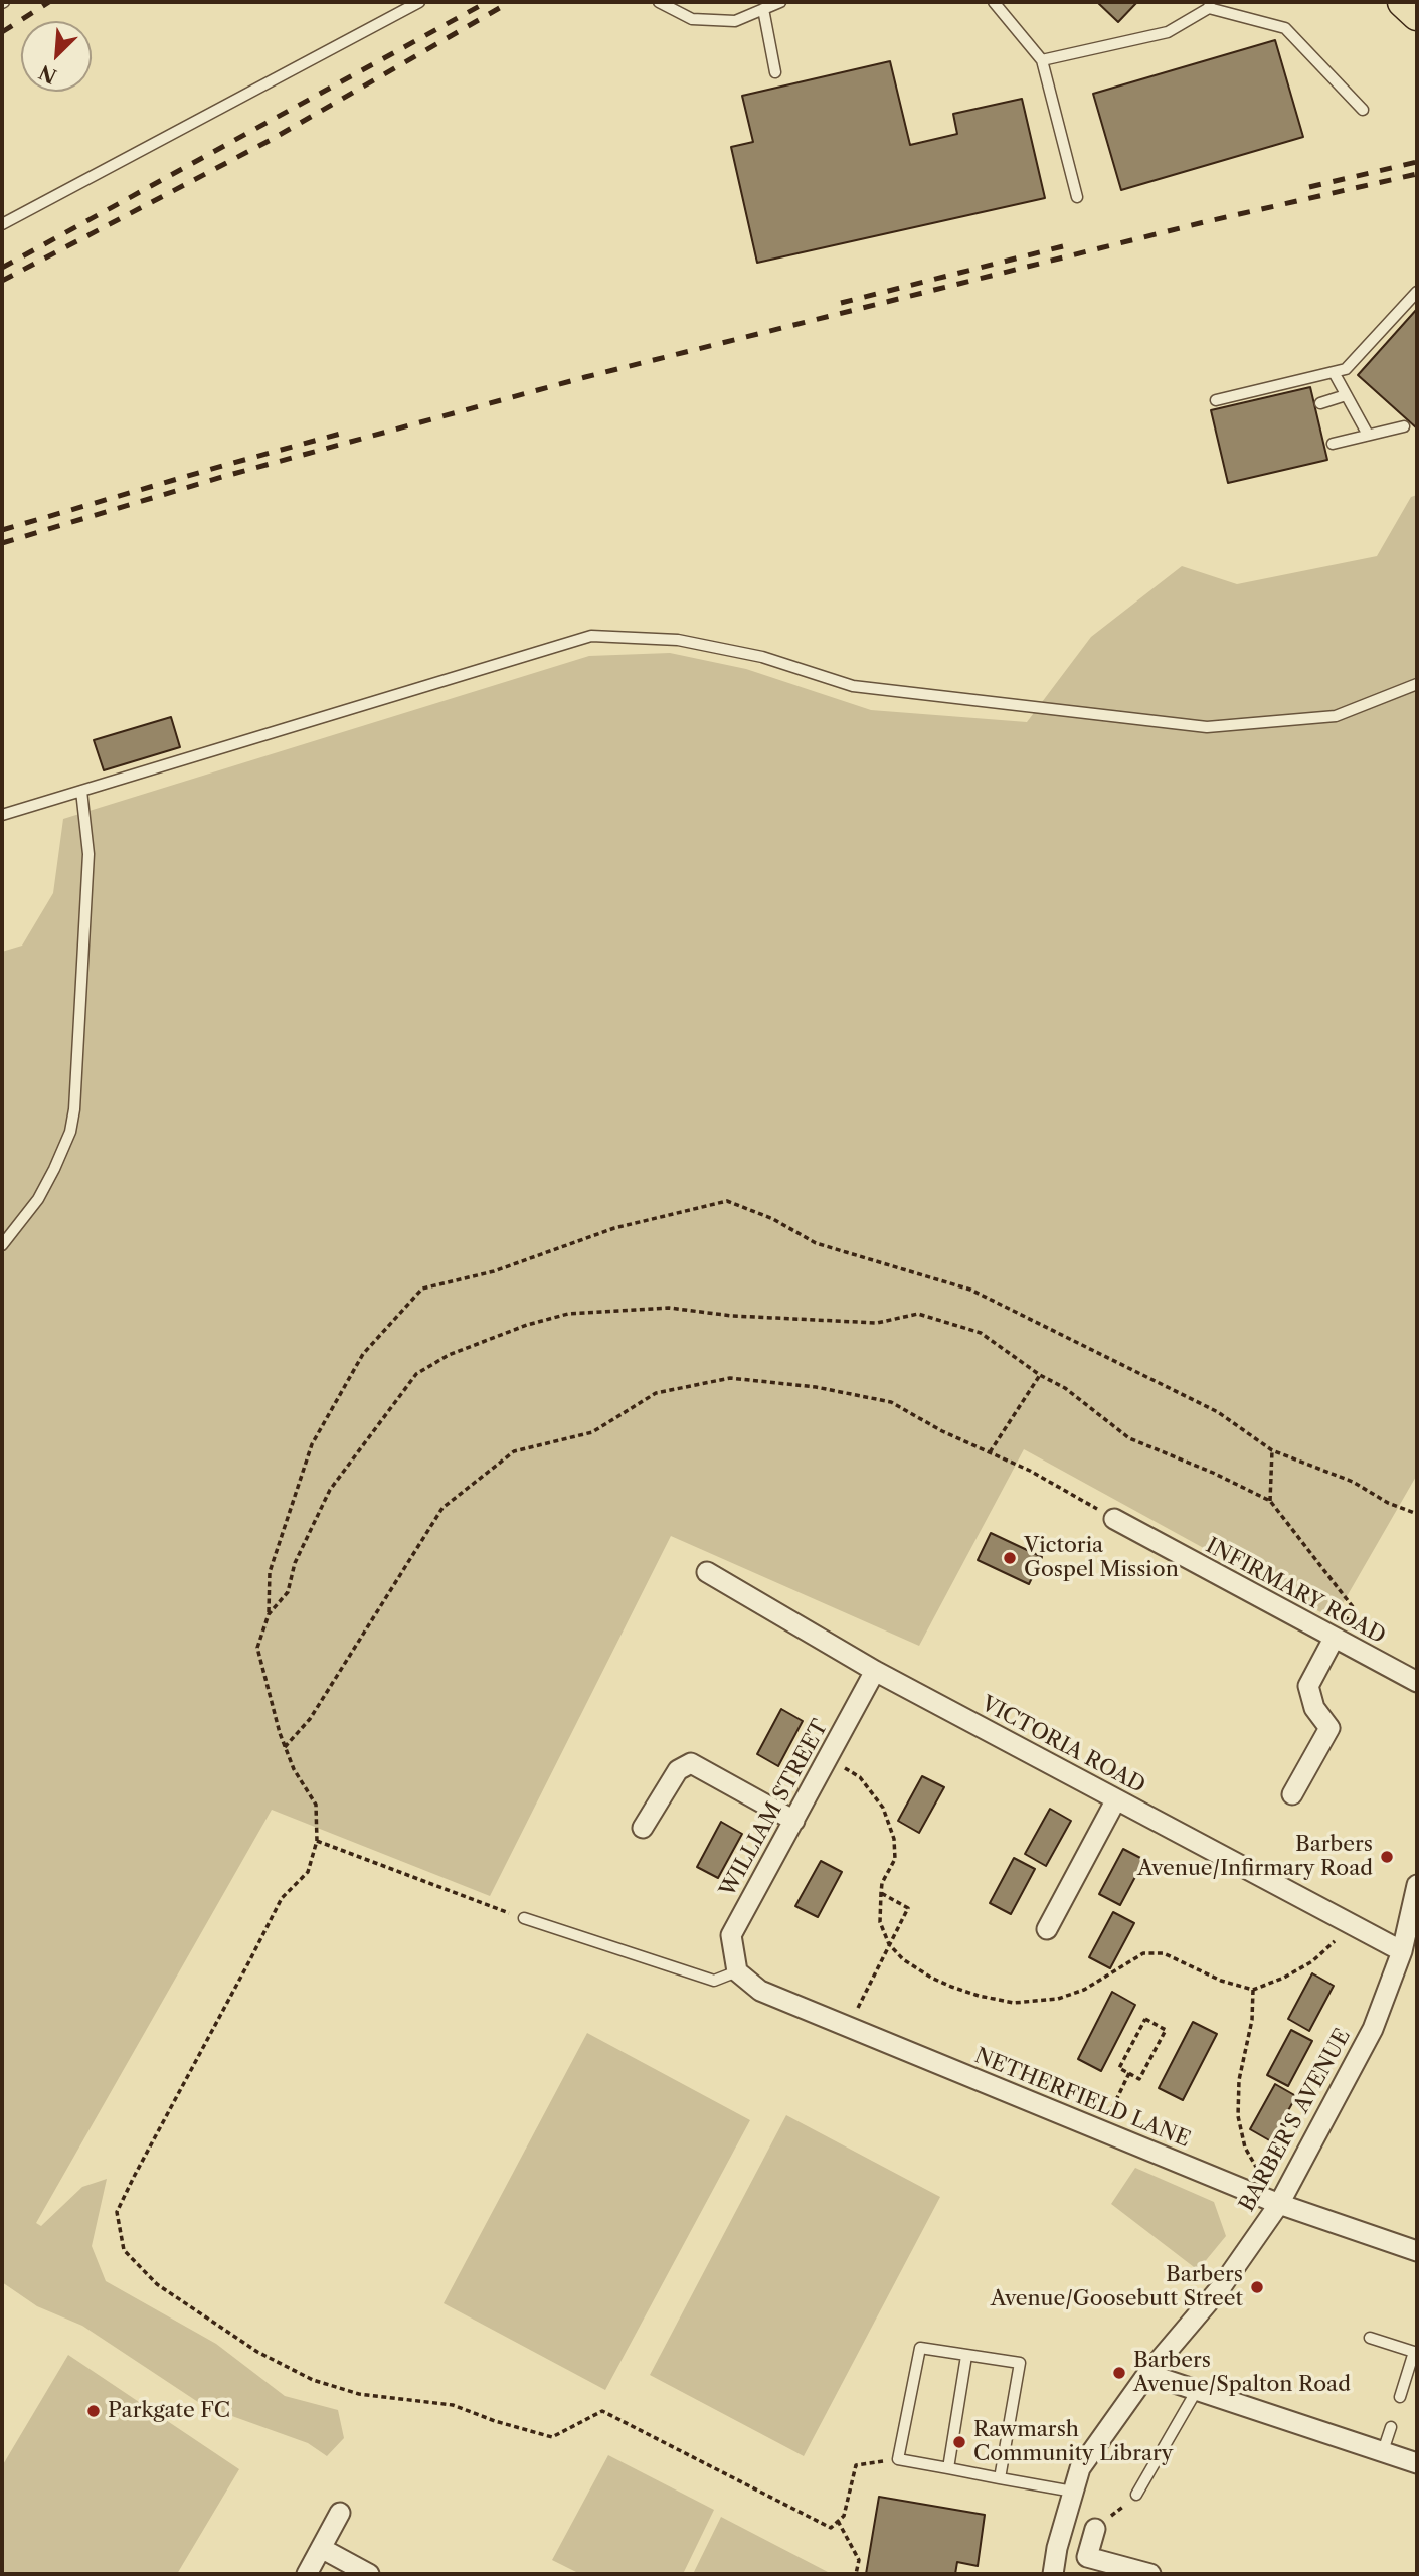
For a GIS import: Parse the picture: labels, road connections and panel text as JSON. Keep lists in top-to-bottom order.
{
  "streets": {
    "street": [
      "INFIRMARY ROAD",
      "VICTORIA ROAD",
      "WILLIAM STREET",
      "NETHERFIELD LANE",
      "BARBER'S AVENUE"
    ]
  },
  "crossings": [
    ["VICTORIA ROAD", "WILLIAM STREET"],
    ["VICTORIA ROAD", "BARBER'S AVENUE"],
    ["WILLIAM STREET", "NETHERFIELD LANE"],
    ["NETHERFIELD LANE", "BARBER'S AVENUE"]
  ],
  "places": [
    "Victoria Gospel Mission",
    "Barbers Avenue/Infirmary Road",
    "Barbers Avenue/Goosebutt Street",
    "Barbers Avenue/Spalton Road",
    "Parkgate FC",
    "Rawmarsh Community Library"
  ],
  "north": "bottom left"
}
